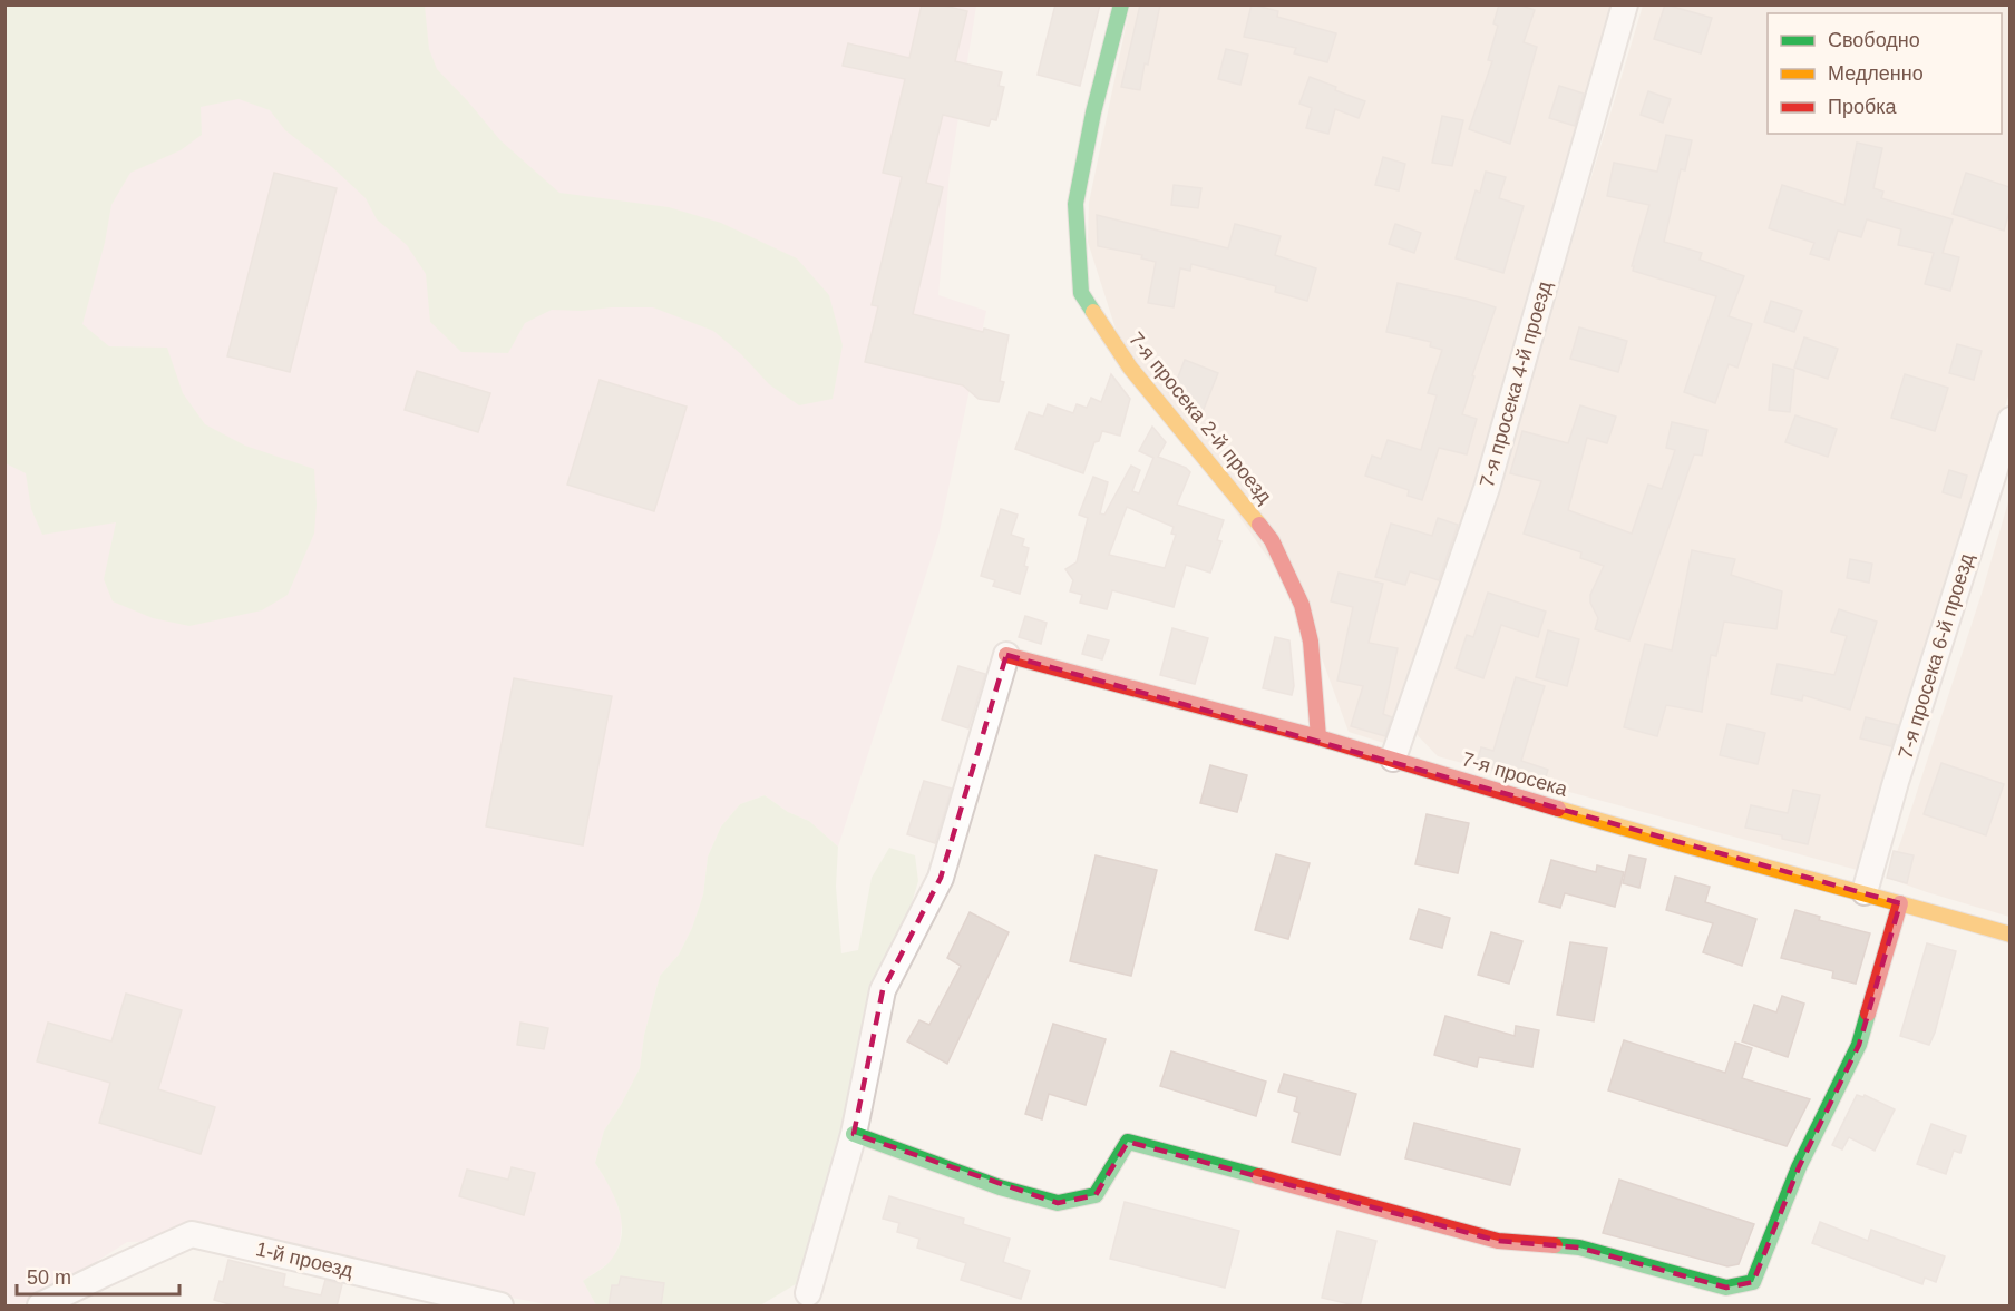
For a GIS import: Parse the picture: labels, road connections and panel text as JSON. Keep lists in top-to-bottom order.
{
  "streets": {
    "street": [
      "7-я просека 4-й проезд",
      "7-я просека 2-й проезд",
      "7-я просека 6-й проезд",
      "7-я просека",
      "1-й проезд"
    ]
  },
  "crossings": [
    ["7-я просека 4-й проезд", "7-я просека"],
    ["7-я просека 2-й проезд", "7-я просека"],
    ["7-я просека 6-й проезд", "7-я просека"]
  ],
  "legend": ["Свободно", "Медленно", "Пробка"],
  "scale_bar": "50 m"
}
